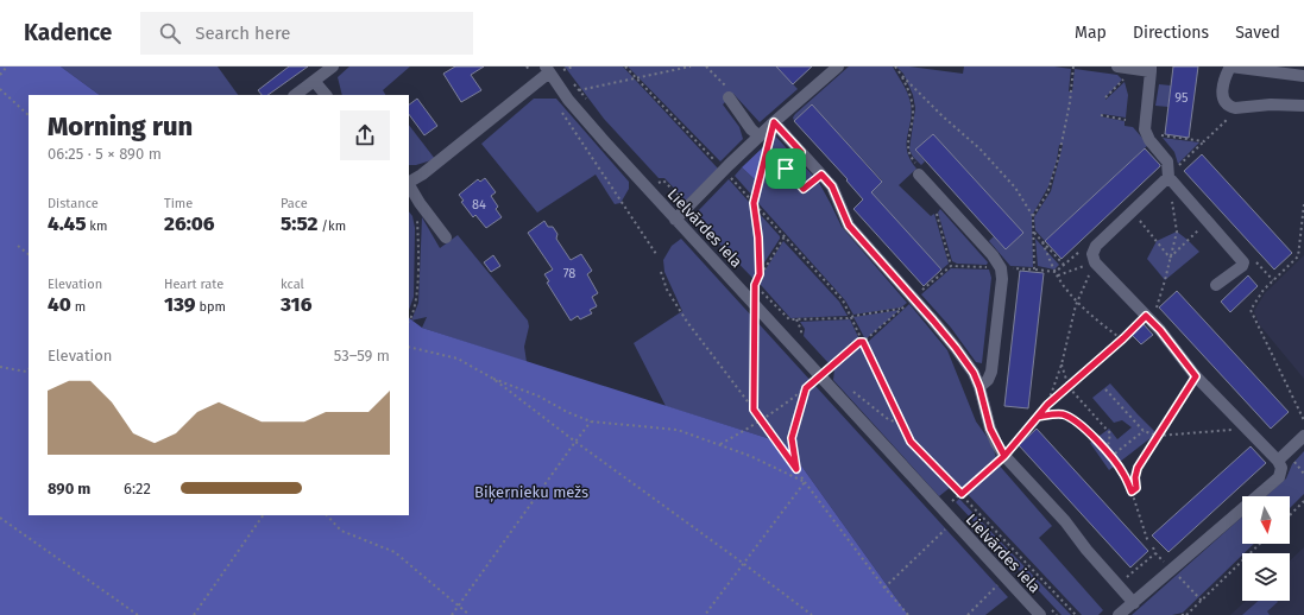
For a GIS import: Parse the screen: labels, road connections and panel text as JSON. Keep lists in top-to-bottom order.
{
  "streets": {
    "street": ["Lielvārdes iela"]
  },
  "parks": ["Biķernieku mežs"],
  "house_numbers": ["95", "84", "78"],
  "north": "bottom",
  "page": {
    "header": "Kadence",
    "search": "Search here",
    "nav": ["Map", "Directions", "Saved"],
    "heading": ["Morning run", "06:25 · 5 × 890 m"],
    "stats": [
      ["Distance", "4.45 km"],
      ["Time", "26:06"],
      ["Pace", "5:52 /km"],
      ["Elevation", "40 m"],
      ["Heart rate", "139 bpm"],
      ["kcal", "316"]
    ],
    "chart": ["Elevation", "53–59 m"],
    "list": [
      {
        "name": "890 m",
        "note": "6:22"
      }
    ]
  }
}
